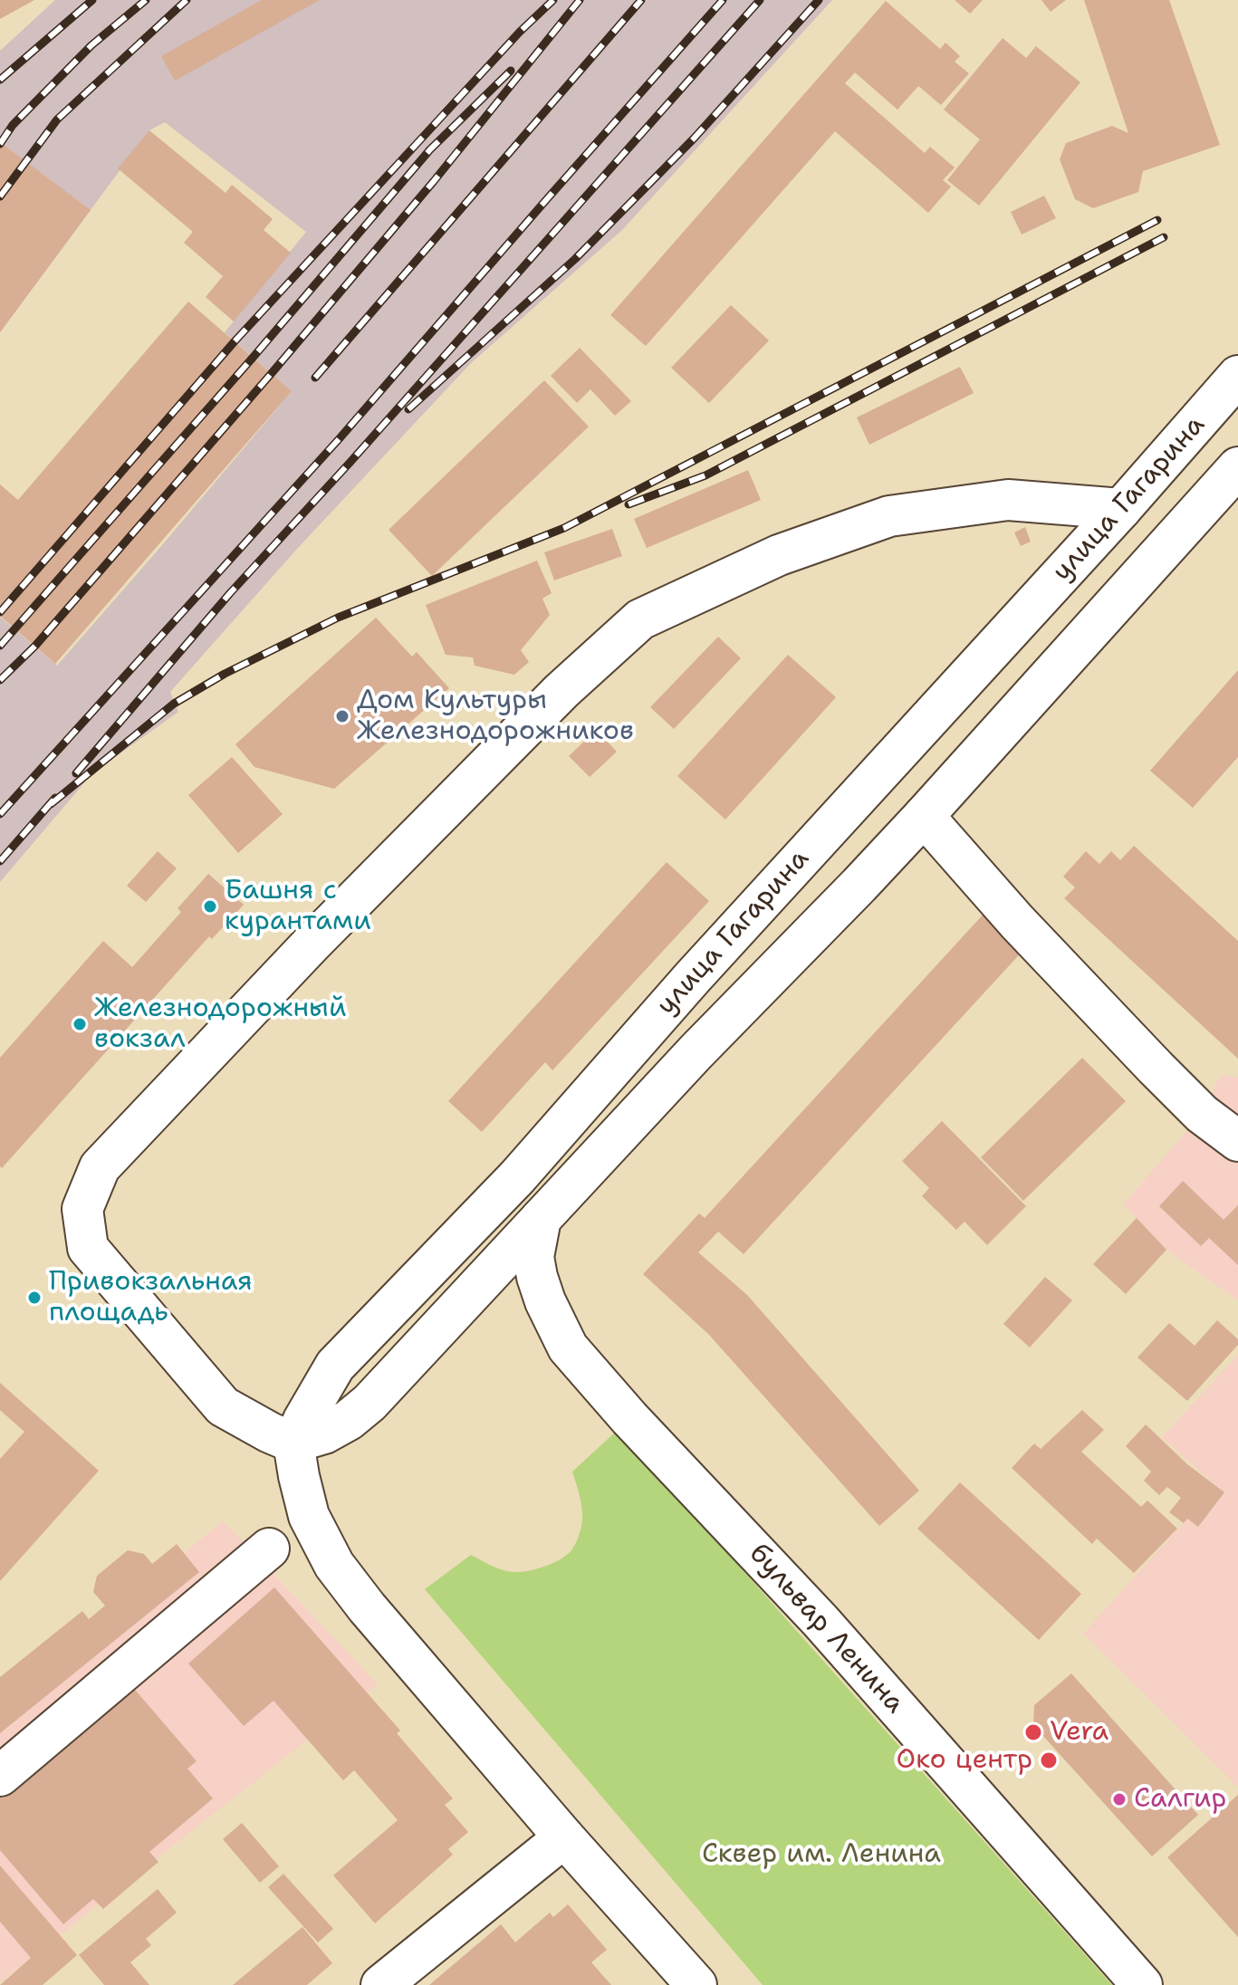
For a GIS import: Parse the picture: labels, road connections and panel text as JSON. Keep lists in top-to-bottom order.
{
  "streets": {
    "main road": ["улица Гагарина", "бульвар Ленина"]
  },
  "crossings": [
    ["улица Гагарина", "бульвар Ленина"]
  ],
  "parks": ["Сквер им. Ленина"],
  "places": [
    "Дом Культуры Железнодорожников",
    "Башня с курантами",
    "Железнодорожный вокзал",
    "Привокзальная площадь",
    "Vera",
    "Око центр",
    "Салгир"
  ]
}
